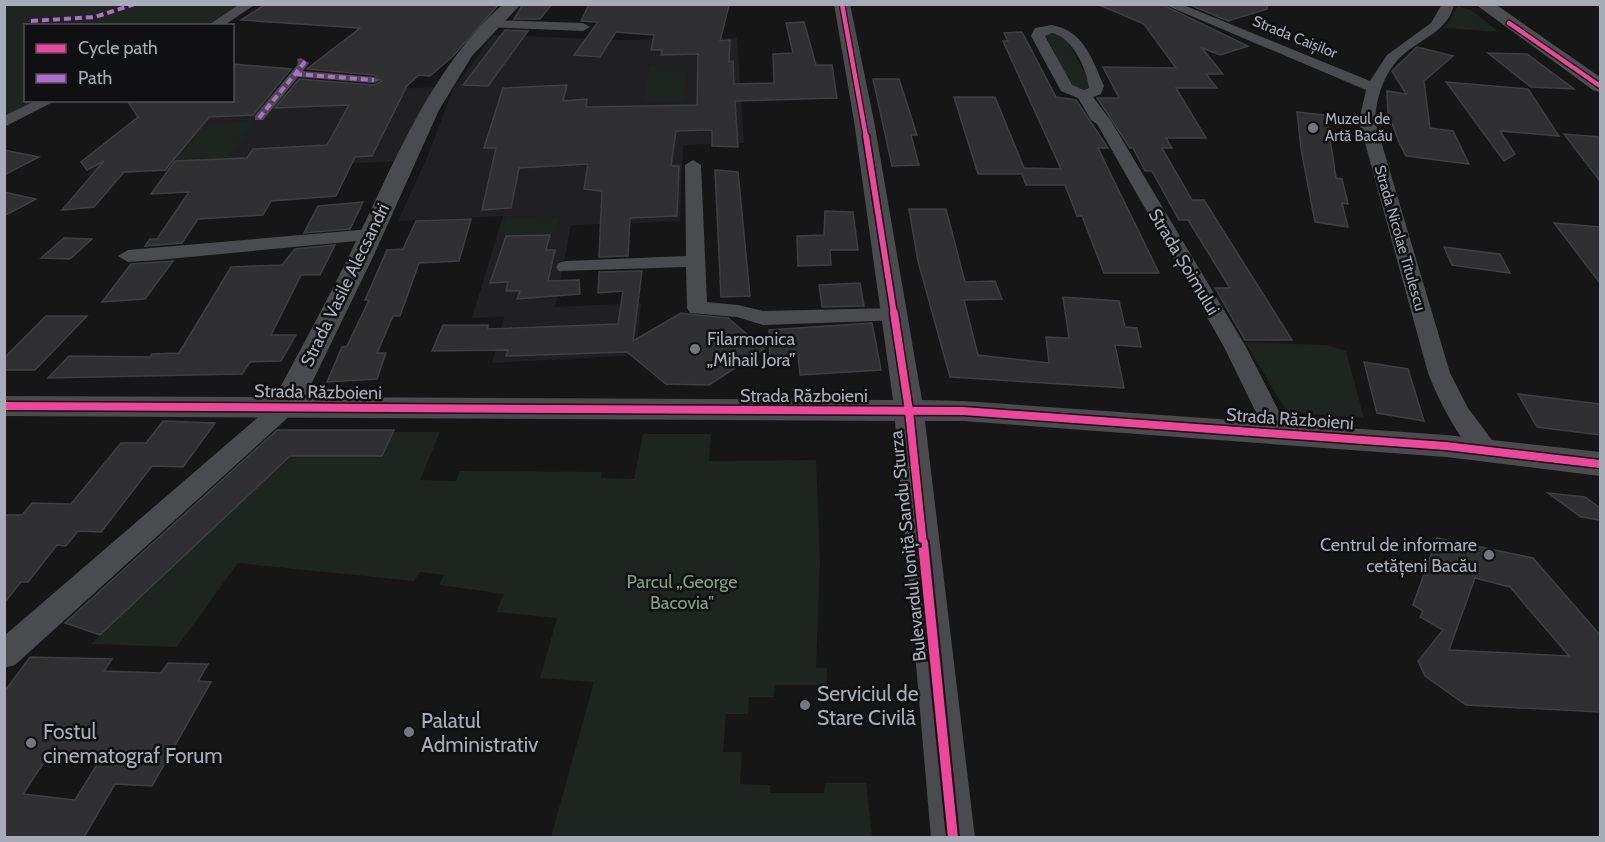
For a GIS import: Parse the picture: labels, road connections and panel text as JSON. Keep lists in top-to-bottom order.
{
  "streets": {
    "street": [
      "Strada Caișilor",
      "Strada Nicolae Titulescu",
      "Strada Șoimului",
      "Strada Vasile Alecsandri",
      "Strada Războieni",
      "Bulevardul Ioniță Sandu Sturza"
    ]
  },
  "crossings": [
    ["Strada Caișilor", "Strada Nicolae Titulescu"],
    ["Strada Nicolae Titulescu", "Strada Războieni"],
    ["Strada Șoimului", "Strada Războieni"],
    ["Strada Vasile Alecsandri", "Strada Războieni"],
    ["Strada Războieni", "Bulevardul Ioniță Sandu Sturza"]
  ],
  "parks": ["Parcul „George Bacovia\""],
  "places": [
    "Muzeul de Artă Bacău",
    "Filarmonica „Mihail Jora”",
    "Centrul de informare cetățeni Bacău",
    "Serviciul de Stare Civilă",
    "Palatul Administrativ",
    "Fostul cinematograf Forum"
  ],
  "legend": ["Cycle path", "Path"]
}
